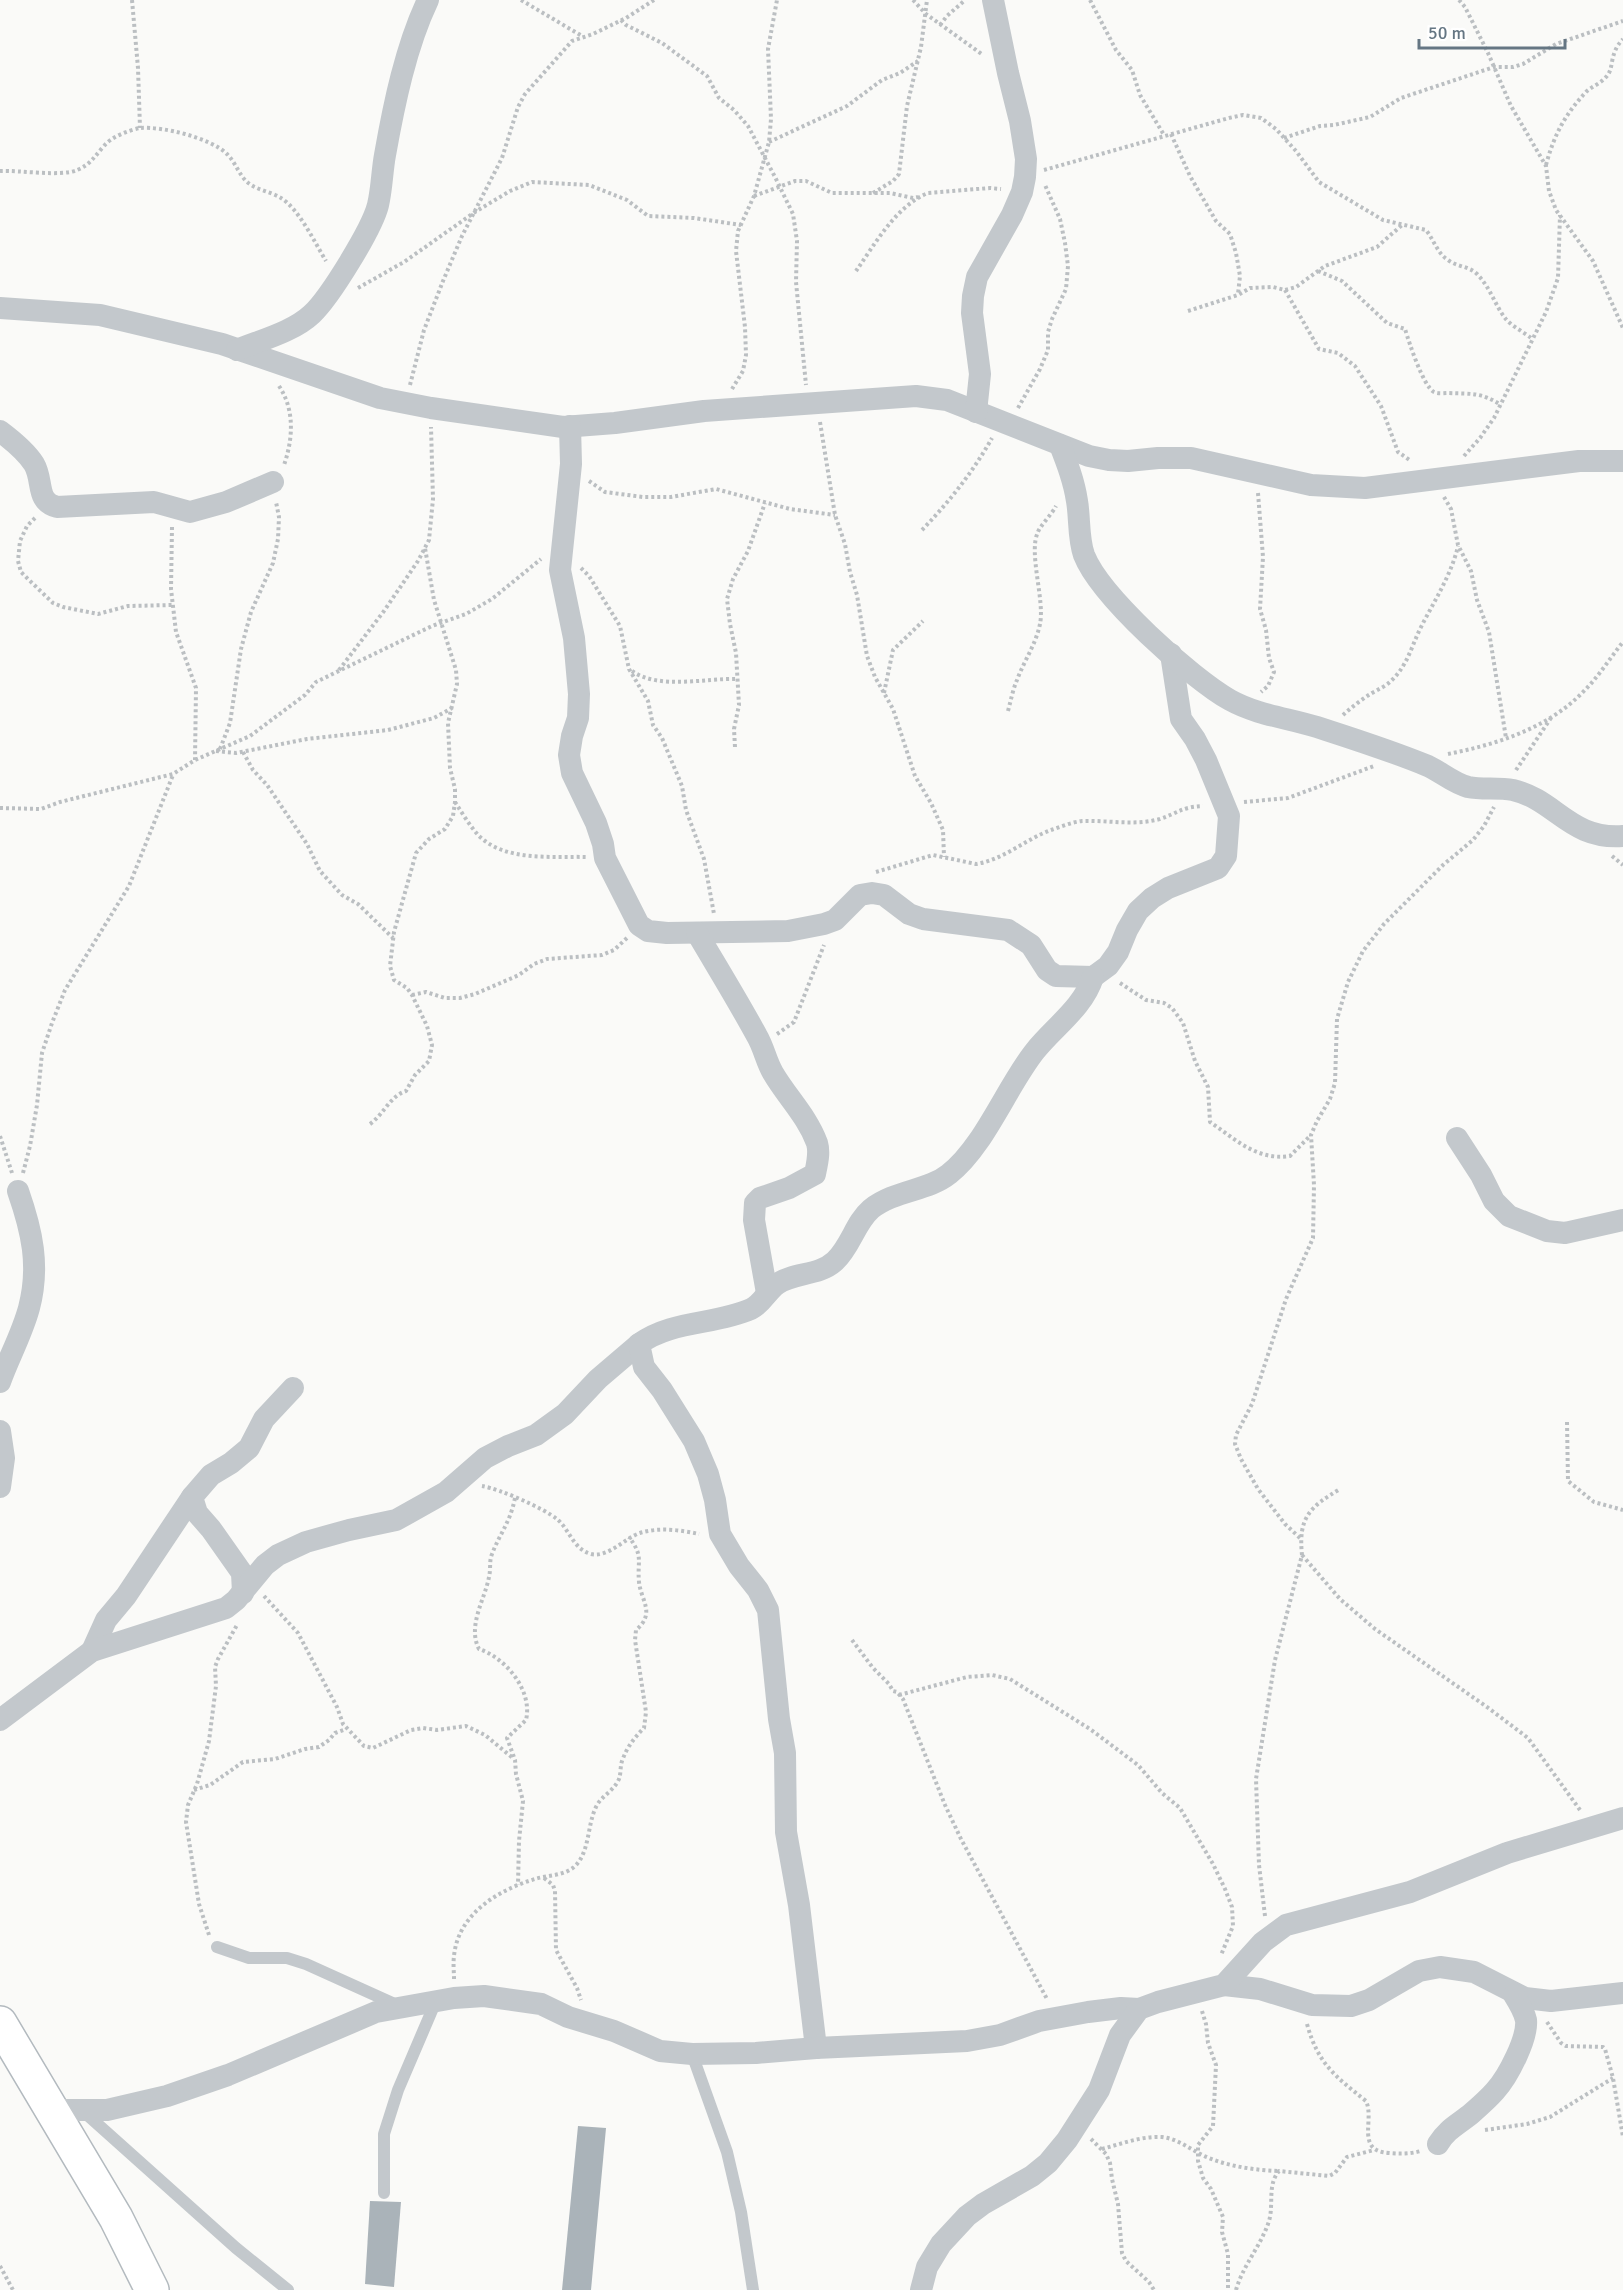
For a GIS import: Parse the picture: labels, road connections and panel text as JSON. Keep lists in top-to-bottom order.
{
  "scale_bar": "50 m"
}
